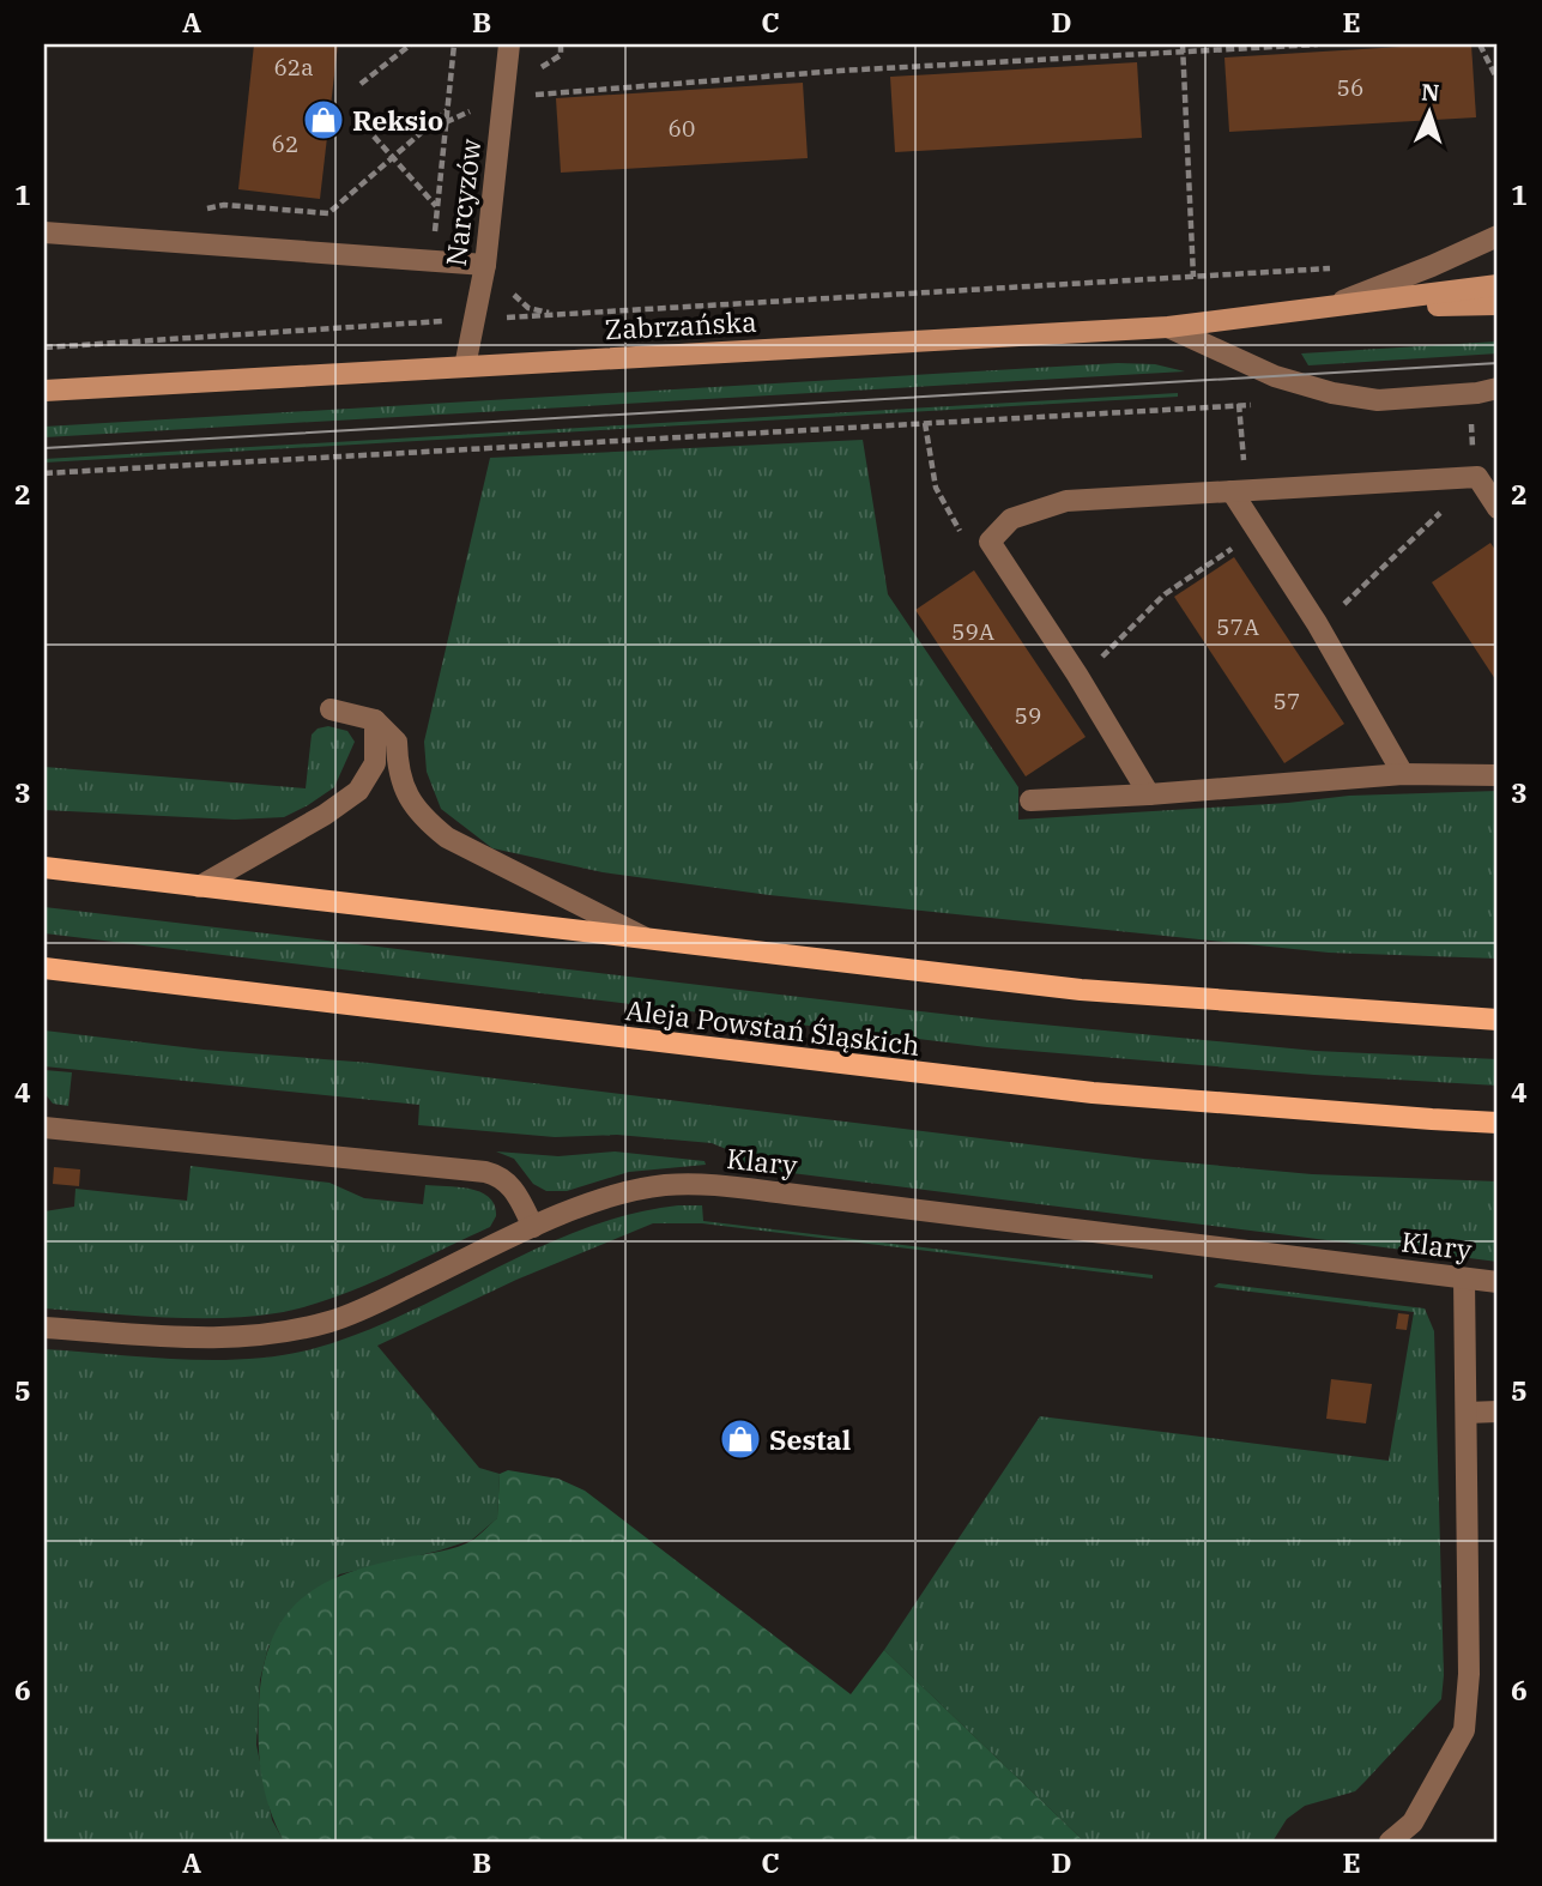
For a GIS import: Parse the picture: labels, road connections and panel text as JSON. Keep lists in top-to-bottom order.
{
  "streets": {
    "main road": ["Aleja Powstań Śląskich"],
    "street": ["Narcyzów", "Zabrzańska", "Klary"]
  },
  "crossings": [
    ["Narcyzów", "Zabrzańska"]
  ],
  "places": {
    "shop": ["Reksio", "Sestal"]
  },
  "house_numbers": [
    "62a",
    "56",
    "60",
    "62",
    "57A",
    "59A",
    "57",
    "59"
  ],
  "north": "top",
  "grid": {
    "columns": [
      "A",
      "B",
      "C",
      "D",
      "E"
    ],
    "rows": [
      "1",
      "2",
      "3",
      "4",
      "5",
      "6"
    ]
  }
}
